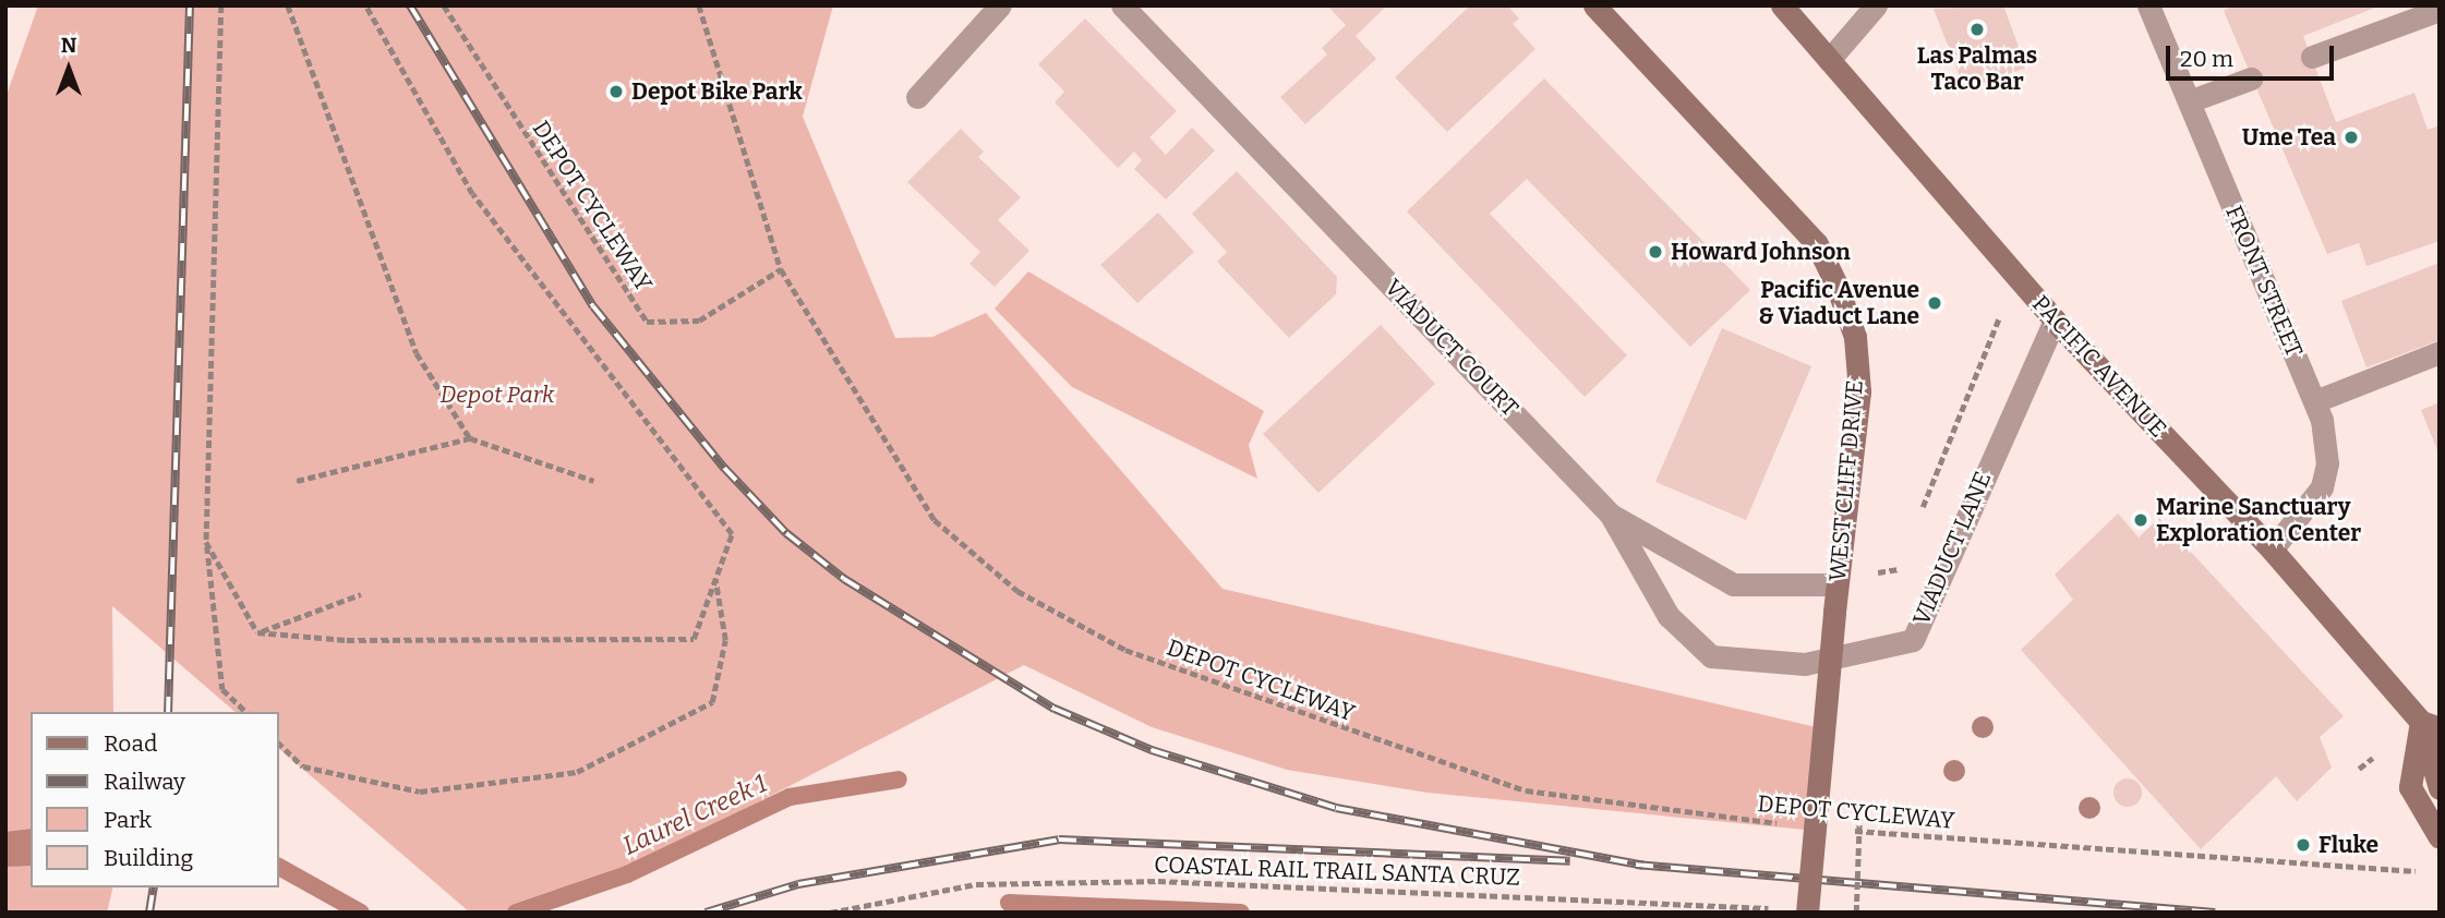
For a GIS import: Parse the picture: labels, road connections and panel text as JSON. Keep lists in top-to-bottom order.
{
  "streets": {
    "main road": ["PACIFIC AVENUE", "WEST CLIFF DRIVE"],
    "street": ["FRONT STREET", "VIADUCT COURT", "VIADUCT LANE"],
    "path": ["DEPOT CYCLEWAY", "COASTAL RAIL TRAIL SANTA CRUZ"]
  },
  "crossings": [
    ["FRONT STREET", "PACIFIC AVENUE"],
    ["VIADUCT COURT", "WEST CLIFF DRIVE"],
    ["VIADUCT COURT", "VIADUCT LANE"],
    ["PACIFIC AVENUE", "VIADUCT LANE"],
    ["WEST CLIFF DRIVE", "COASTAL RAIL TRAIL SANTA CRUZ"]
  ],
  "water": ["Laurel Creek 1"],
  "parks": ["Depot Park"],
  "places": [
    "Las Palmas Taco Bar",
    "Depot Bike Park",
    "Ume Tea",
    "Howard Johnson",
    "Pacific Avenue & Viaduct Lane",
    "Marine Sanctuary Exploration Center",
    "Fluke"
  ],
  "legend": [
    "Road",
    "Railway",
    "Park",
    "Building"
  ],
  "scale_bar": "20 m",
  "north": "top"
}
